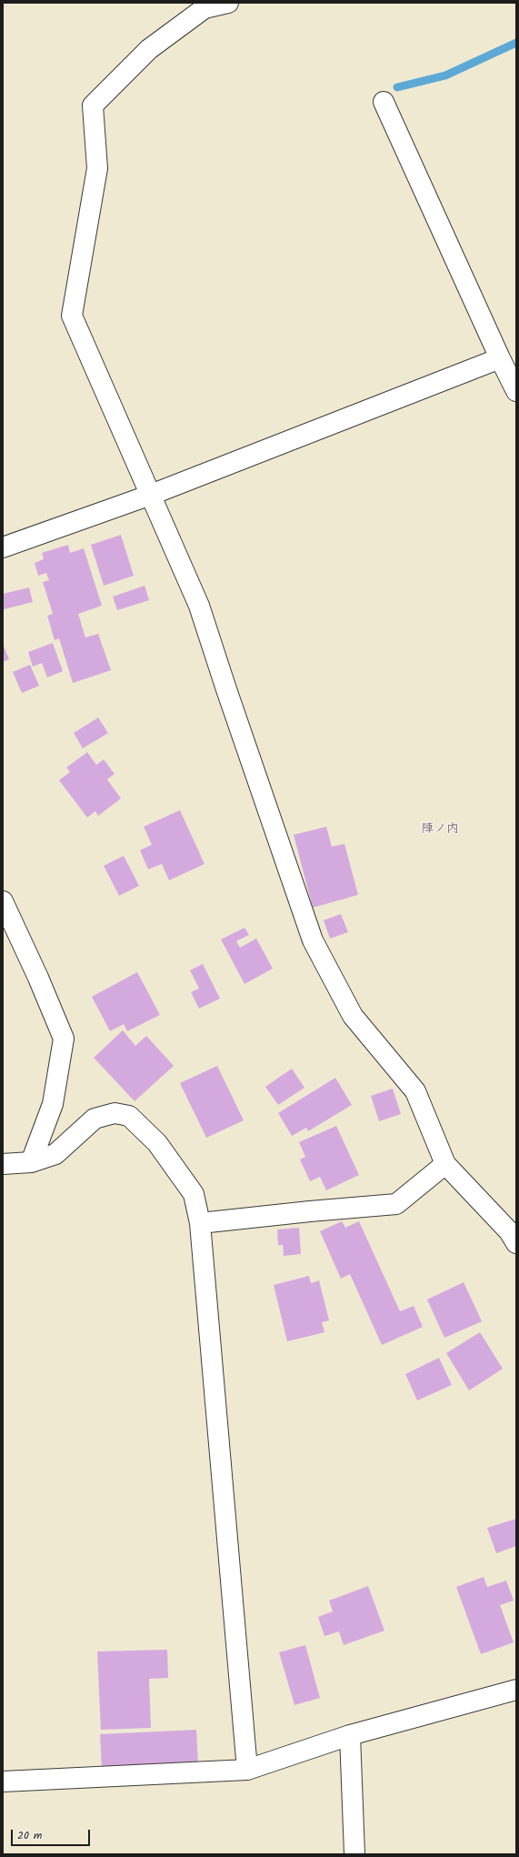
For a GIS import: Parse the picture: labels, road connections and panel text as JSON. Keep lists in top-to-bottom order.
{
  "districts": ["陣ノ内"],
  "scale_bar": "20 m"
}
